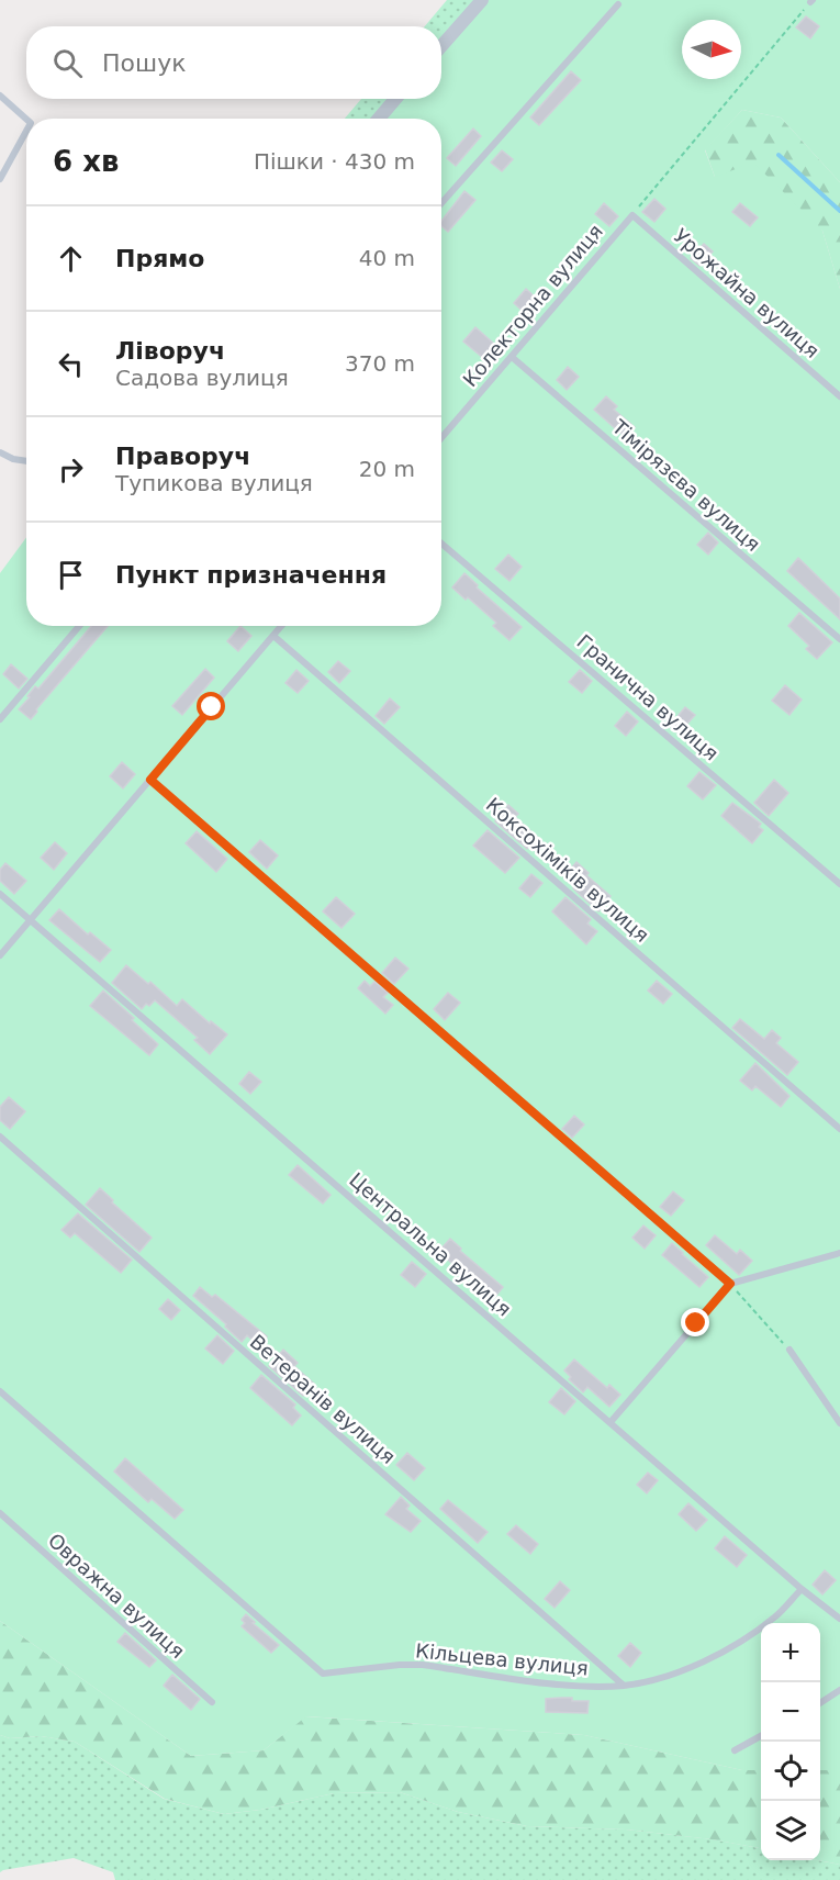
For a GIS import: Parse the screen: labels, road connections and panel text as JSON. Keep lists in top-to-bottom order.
{
  "streets": {
    "lane": [
      "Урожайна вулиця",
      "Колекторна вулиця",
      "Тімірязєва вулиця",
      "Гранична вулиця",
      "Коксохіміків вулиця",
      "Центральна вулиця",
      "Ветеранів вулиця",
      "Овражна вулиця",
      "Кільцева вулиця"
    ]
  },
  "crossings": [
    ["Урожайна вулиця", "Колекторна вулиця"],
    ["Колекторна вулиця", "Тімірязєва вулиця"],
    ["Центральна вулиця", "Кільцева вулиця"],
    ["Ветеранів вулиця", "Кільцева вулиця"]
  ],
  "north": "right",
  "page": {
    "search": "Пошук",
    "heading": ["6 хв", "Пішки · 430 m"],
    "list": [
      ["Прямо", "40 m"],
      ["Ліворуч", "Садова вулиця", "370 m"],
      ["Праворуч", "Тупикова вулиця", "20 m"],
      "Пункт призначення"
    ],
    "map_buttons": ["+", "−"]
  }
}
